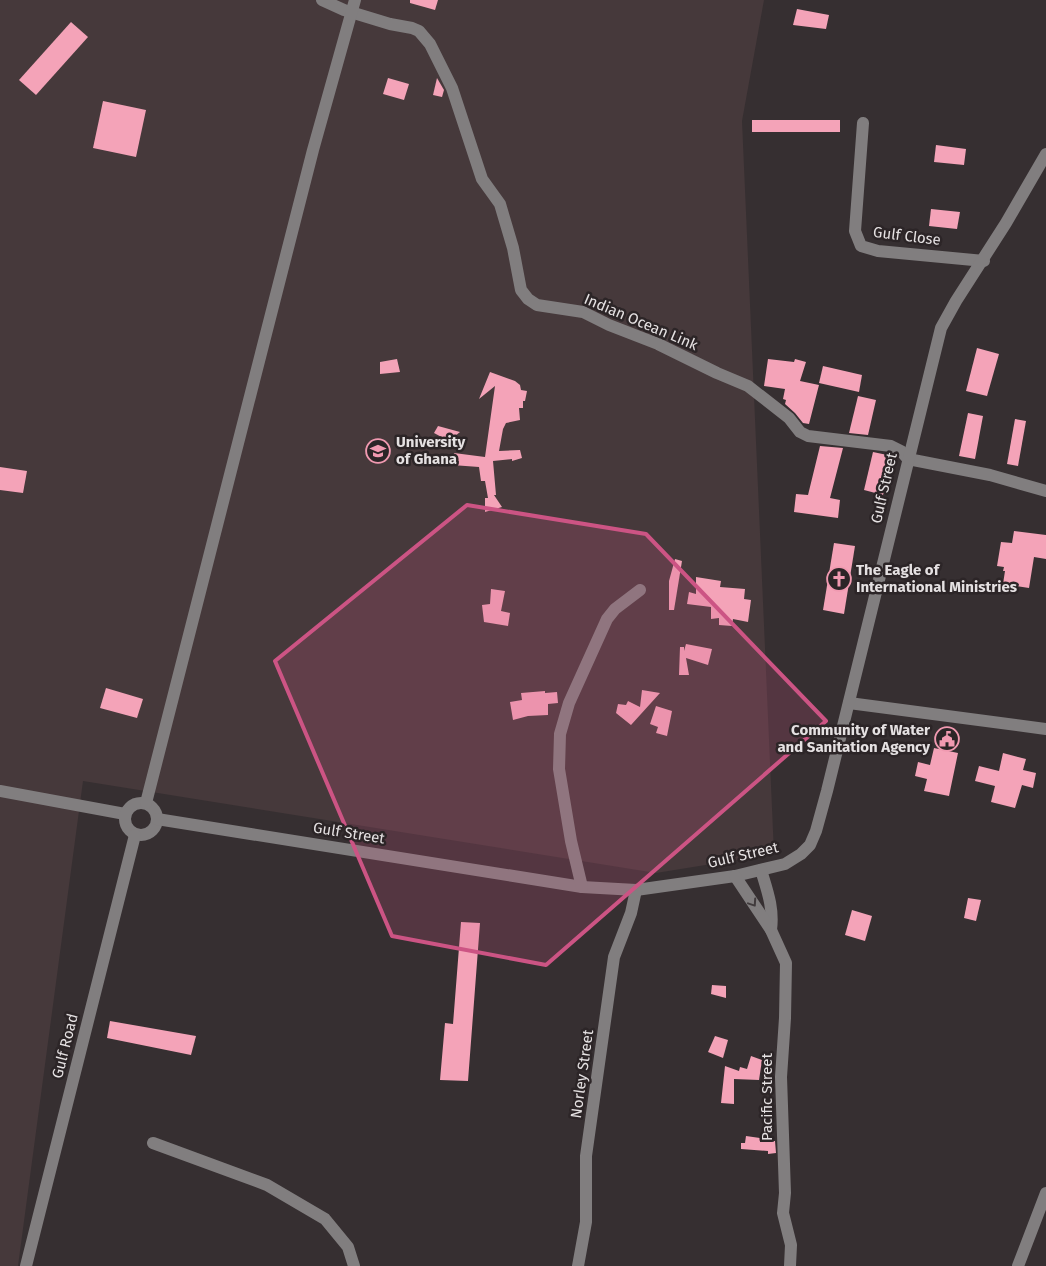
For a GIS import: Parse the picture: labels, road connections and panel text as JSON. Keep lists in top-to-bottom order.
{
  "streets": {
    "street": [
      "Gulf Close",
      "Indian Ocean Link",
      "Gulf Street",
      "Gulf Road",
      "Norley Street",
      "Pacific Street"
    ]
  },
  "crossings": [
    ["Gulf Close", "Gulf Street"],
    ["Indian Ocean Link", "Gulf Street"],
    ["Gulf Street", "Gulf Road"],
    ["Gulf Street", "Norley Street"],
    ["Gulf Street", "Pacific Street"]
  ],
  "places": {
    "school or university": ["University of Ghana"],
    "church": ["The Eagle of International Ministries"],
    "public building": ["Community of Water and Sanitation Agency"]
  }
}
